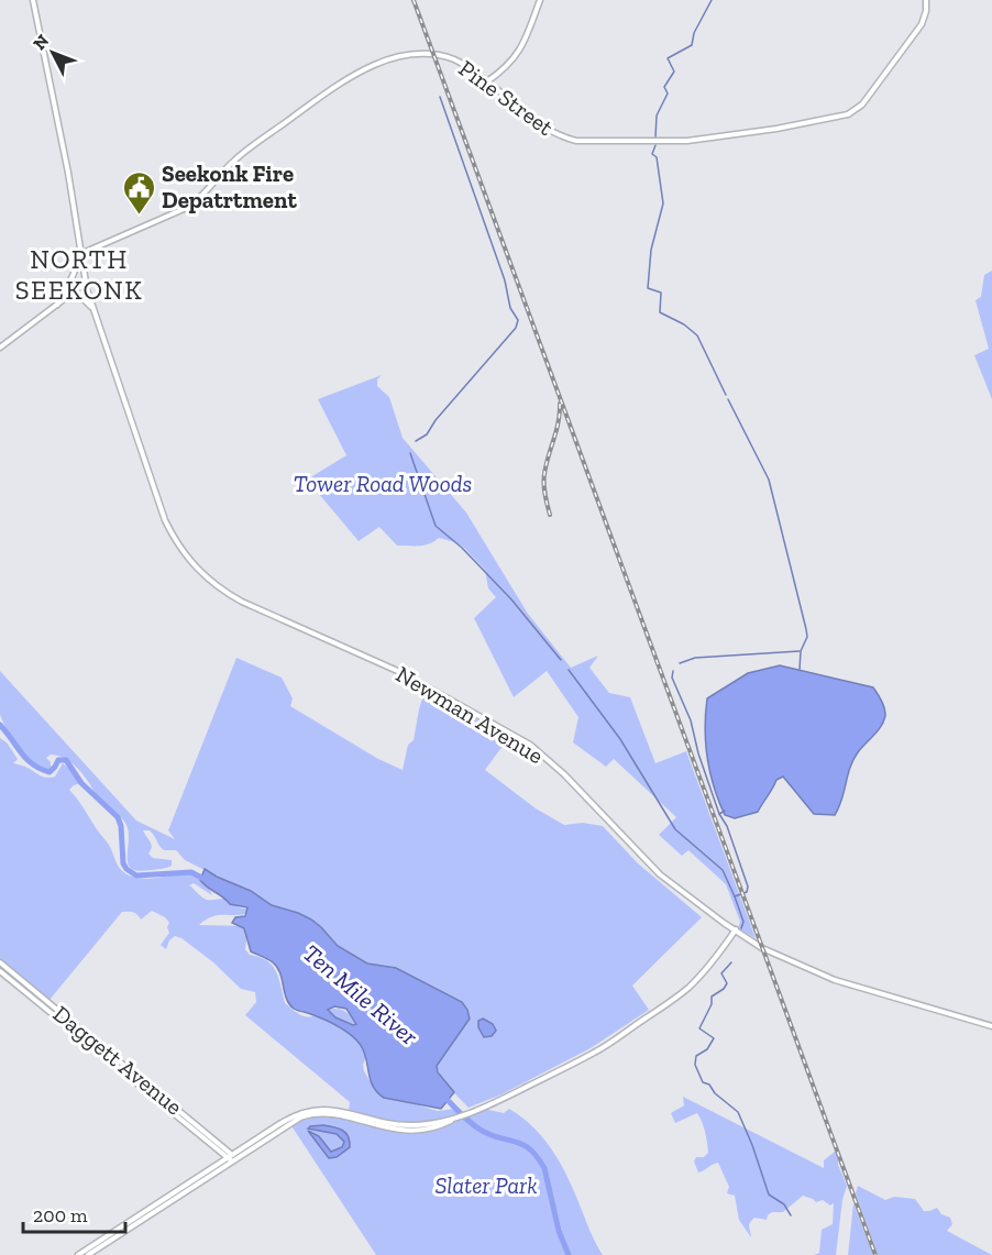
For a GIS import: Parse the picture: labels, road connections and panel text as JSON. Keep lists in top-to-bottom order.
{
  "streets": {
    "main road": ["Pine Street", "Newman Avenue", "Daggett Avenue"]
  },
  "crossings": [
    ["Pine Street", "Newman Avenue"]
  ],
  "districts": ["NORTH SEEKONK"],
  "water": ["Ten Mile River"],
  "parks": ["Tower Road Woods", "Slater Park"],
  "places": {
    "public building": ["Seekonk Fire Depatrtment"]
  },
  "scale_bar": "200 m",
  "north": "top left"
}
